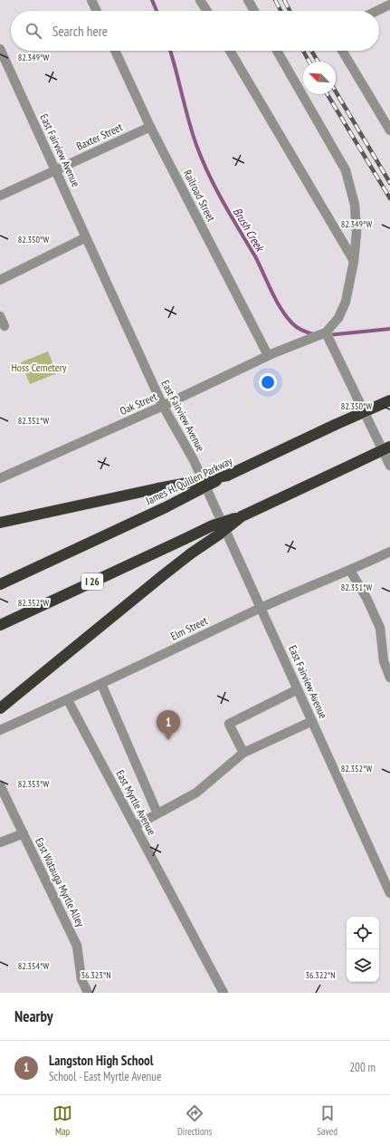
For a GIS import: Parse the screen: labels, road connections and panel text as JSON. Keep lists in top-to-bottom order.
{
  "streets": {
    "highway": ["James H. Quillen Parkway", "I 26"],
    "street": [
      "Baxter Street",
      "East Fairview Avenue",
      "Railroad Street",
      "Oak Street",
      "Elm Street",
      "East Myrtle Avenue",
      "East Watauga Myrtle Alley"
    ]
  },
  "crossings": [
    ["Baxter Street", "East Fairview Avenue"],
    ["Baxter Street", "Railroad Street"],
    ["East Fairview Avenue", "Oak Street"],
    ["East Fairview Avenue", "Elm Street"],
    ["Railroad Street", "Oak Street"],
    ["Elm Street", "East Myrtle Avenue"]
  ],
  "water": ["Brush Creek"],
  "parks": ["Hoss Cemetery"],
  "north": "top left",
  "page": {
    "search": "Search here",
    "pins": "1",
    "heading": "Nearby",
    "list": [
      {
        "mark": "1",
        "name": "Langston High School",
        "note": "School · East Myrtle Avenue",
        "value": "200 m"
      }
    ],
    "nav": ["Map", "Directions", "Saved"]
  },
  "coordinates": [
    "82.349°W",
    "82.350°W",
    "82.351°W",
    "82.352°W",
    "82.353°W",
    "82.354°W",
    "36.323°N",
    "36.322°N"
  ]
}
